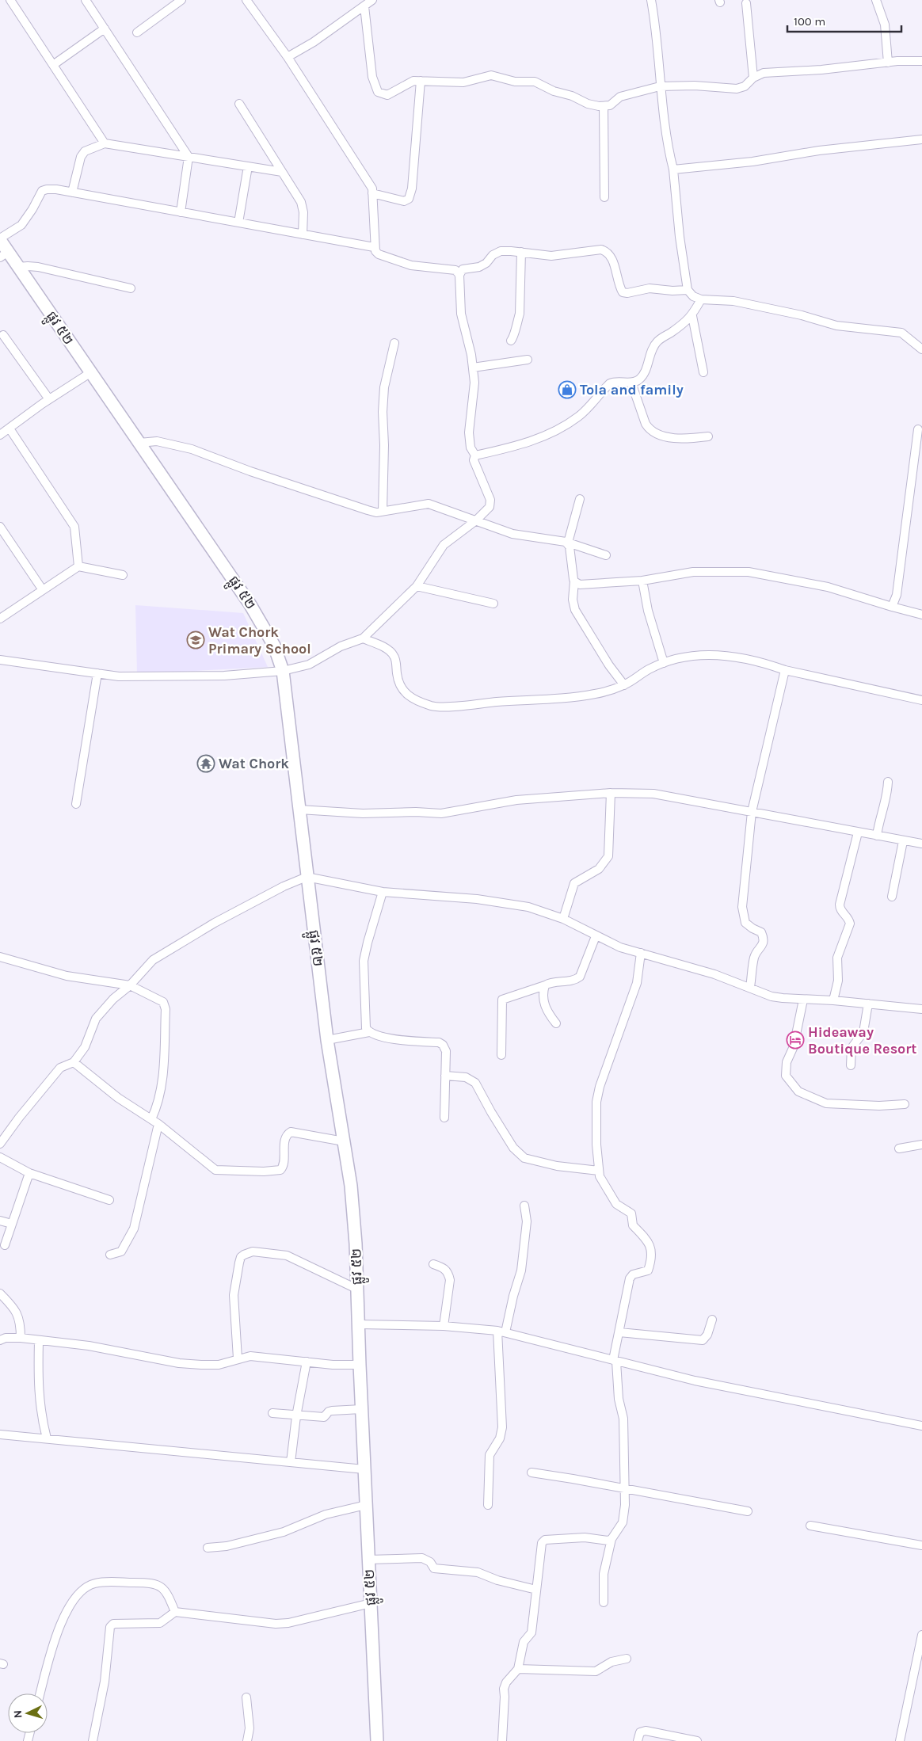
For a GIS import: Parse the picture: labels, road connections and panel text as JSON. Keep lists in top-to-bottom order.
{
  "streets": {
    "street": ["ផ្លូវ ៥២"]
  },
  "places": {
    "shop": ["Tola and family"],
    "school or university": ["Wat Chork Primary School"],
    "temple": ["Wat Chork"],
    "hotel": ["Hideaway Boutique Resort"]
  },
  "scale_bar": "100 m",
  "north": "left"
}
